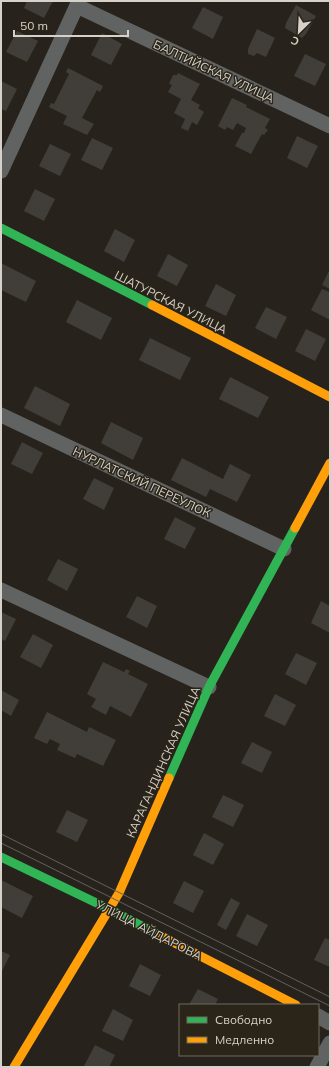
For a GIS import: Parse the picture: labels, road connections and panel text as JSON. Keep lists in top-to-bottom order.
{
  "streets": {
    "street": [
      "БАЛТИЙСКАЯ УЛИЦА",
      "ШАТУРСКАЯ УЛИЦА",
      "НУРЛАТСКИЙ ПЕРЕУЛОК",
      "КАРАГАНДИНСКАЯ УЛИЦА",
      "УЛИЦА АЙДАРОВА"
    ]
  },
  "crossings": [
    ["НУРЛАТСКИЙ ПЕРЕУЛОК", "КАРАГАНДИНСКАЯ УЛИЦА"],
    ["КАРАГАНДИНСКАЯ УЛИЦА", "УЛИЦА АЙДАРОВА"]
  ],
  "legend": ["Свободно", "Медленно"],
  "scale_bar": "50 m",
  "north": "bottom left"
}
